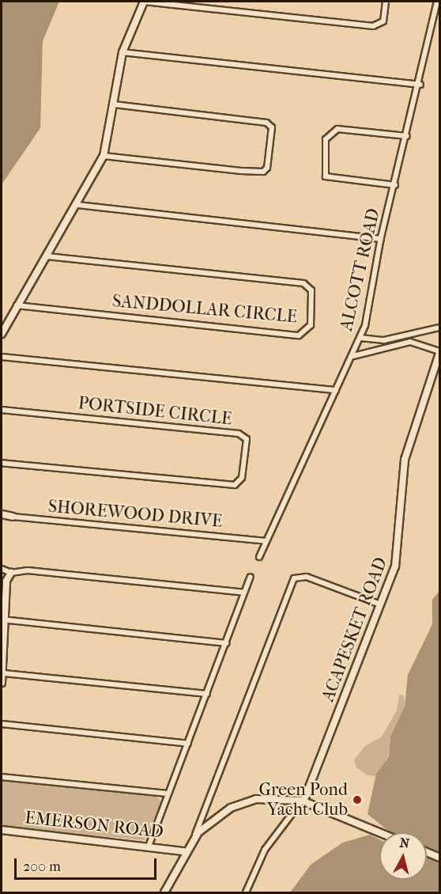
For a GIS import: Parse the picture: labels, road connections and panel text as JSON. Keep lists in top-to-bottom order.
{
  "streets": {
    "main road": ["ACAPESKET ROAD"],
    "street": [
      "ALCOTT ROAD",
      "SANDDOLLAR CIRCLE",
      "PORTSIDE CIRCLE",
      "SHOREWOOD DRIVE",
      "EMERSON ROAD"
    ]
  },
  "crossings": [
    ["ALCOTT ROAD", "SHOREWOOD DRIVE"]
  ],
  "places": ["Green Pond Yacht Club"],
  "scale_bar": "200 m",
  "north": "top"
}
